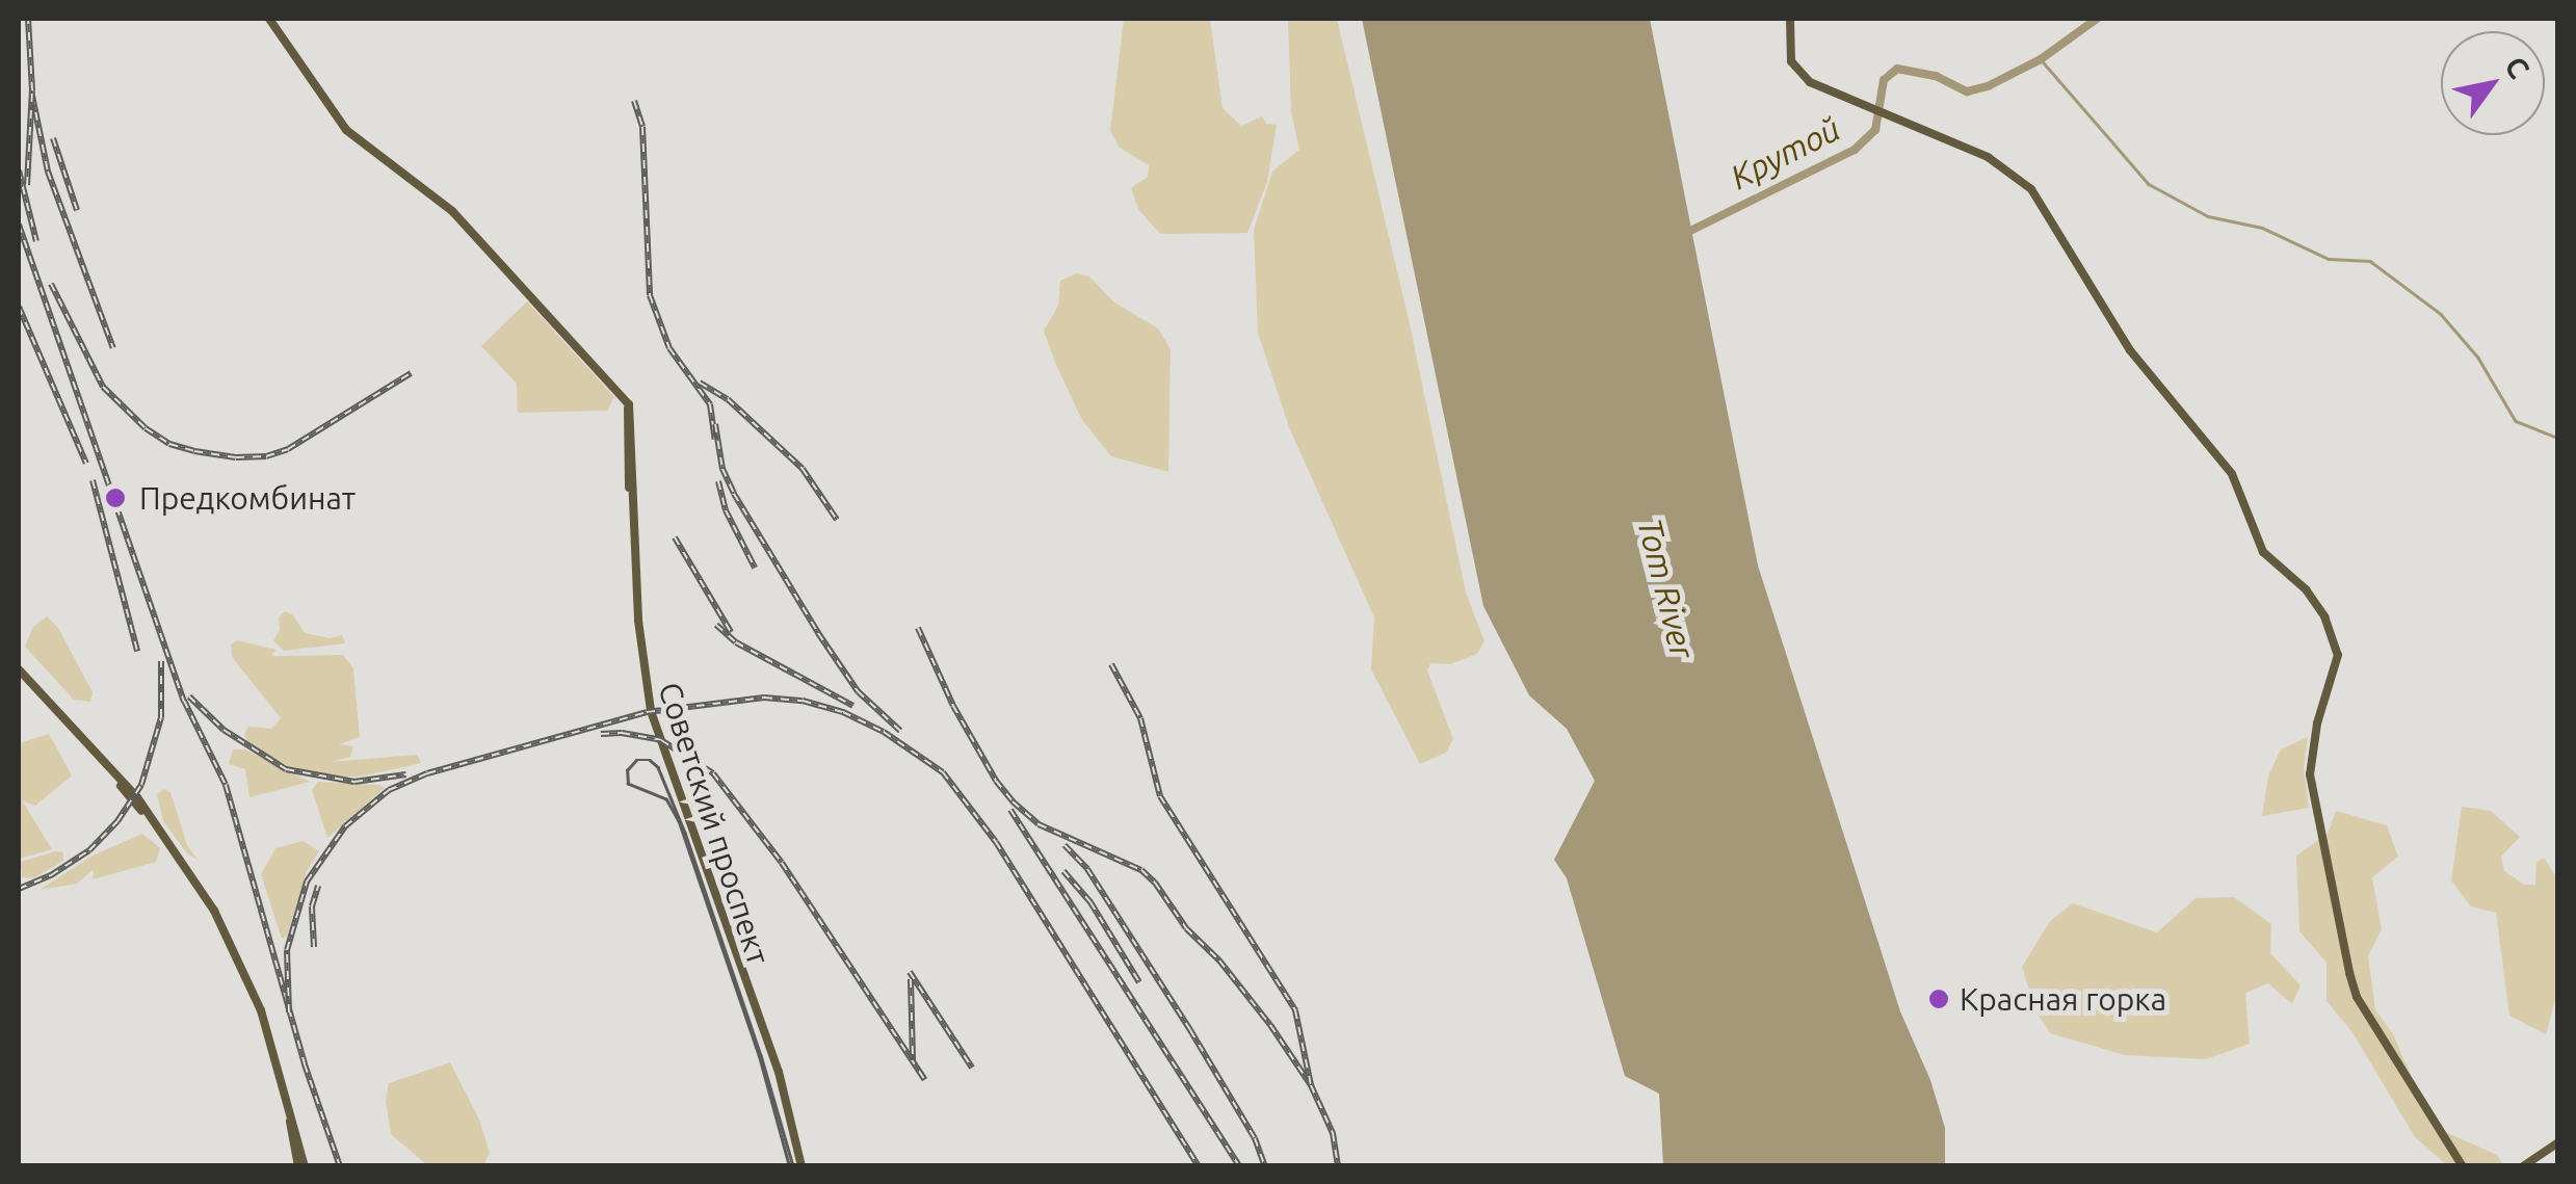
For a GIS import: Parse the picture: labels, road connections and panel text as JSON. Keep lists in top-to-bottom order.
{
  "streets": {
    "main road": ["Советский проспект"]
  },
  "water": ["Крутой", "Tom River"],
  "places": ["Предкомбинат", "Красная горка"],
  "north": "top right"
}
